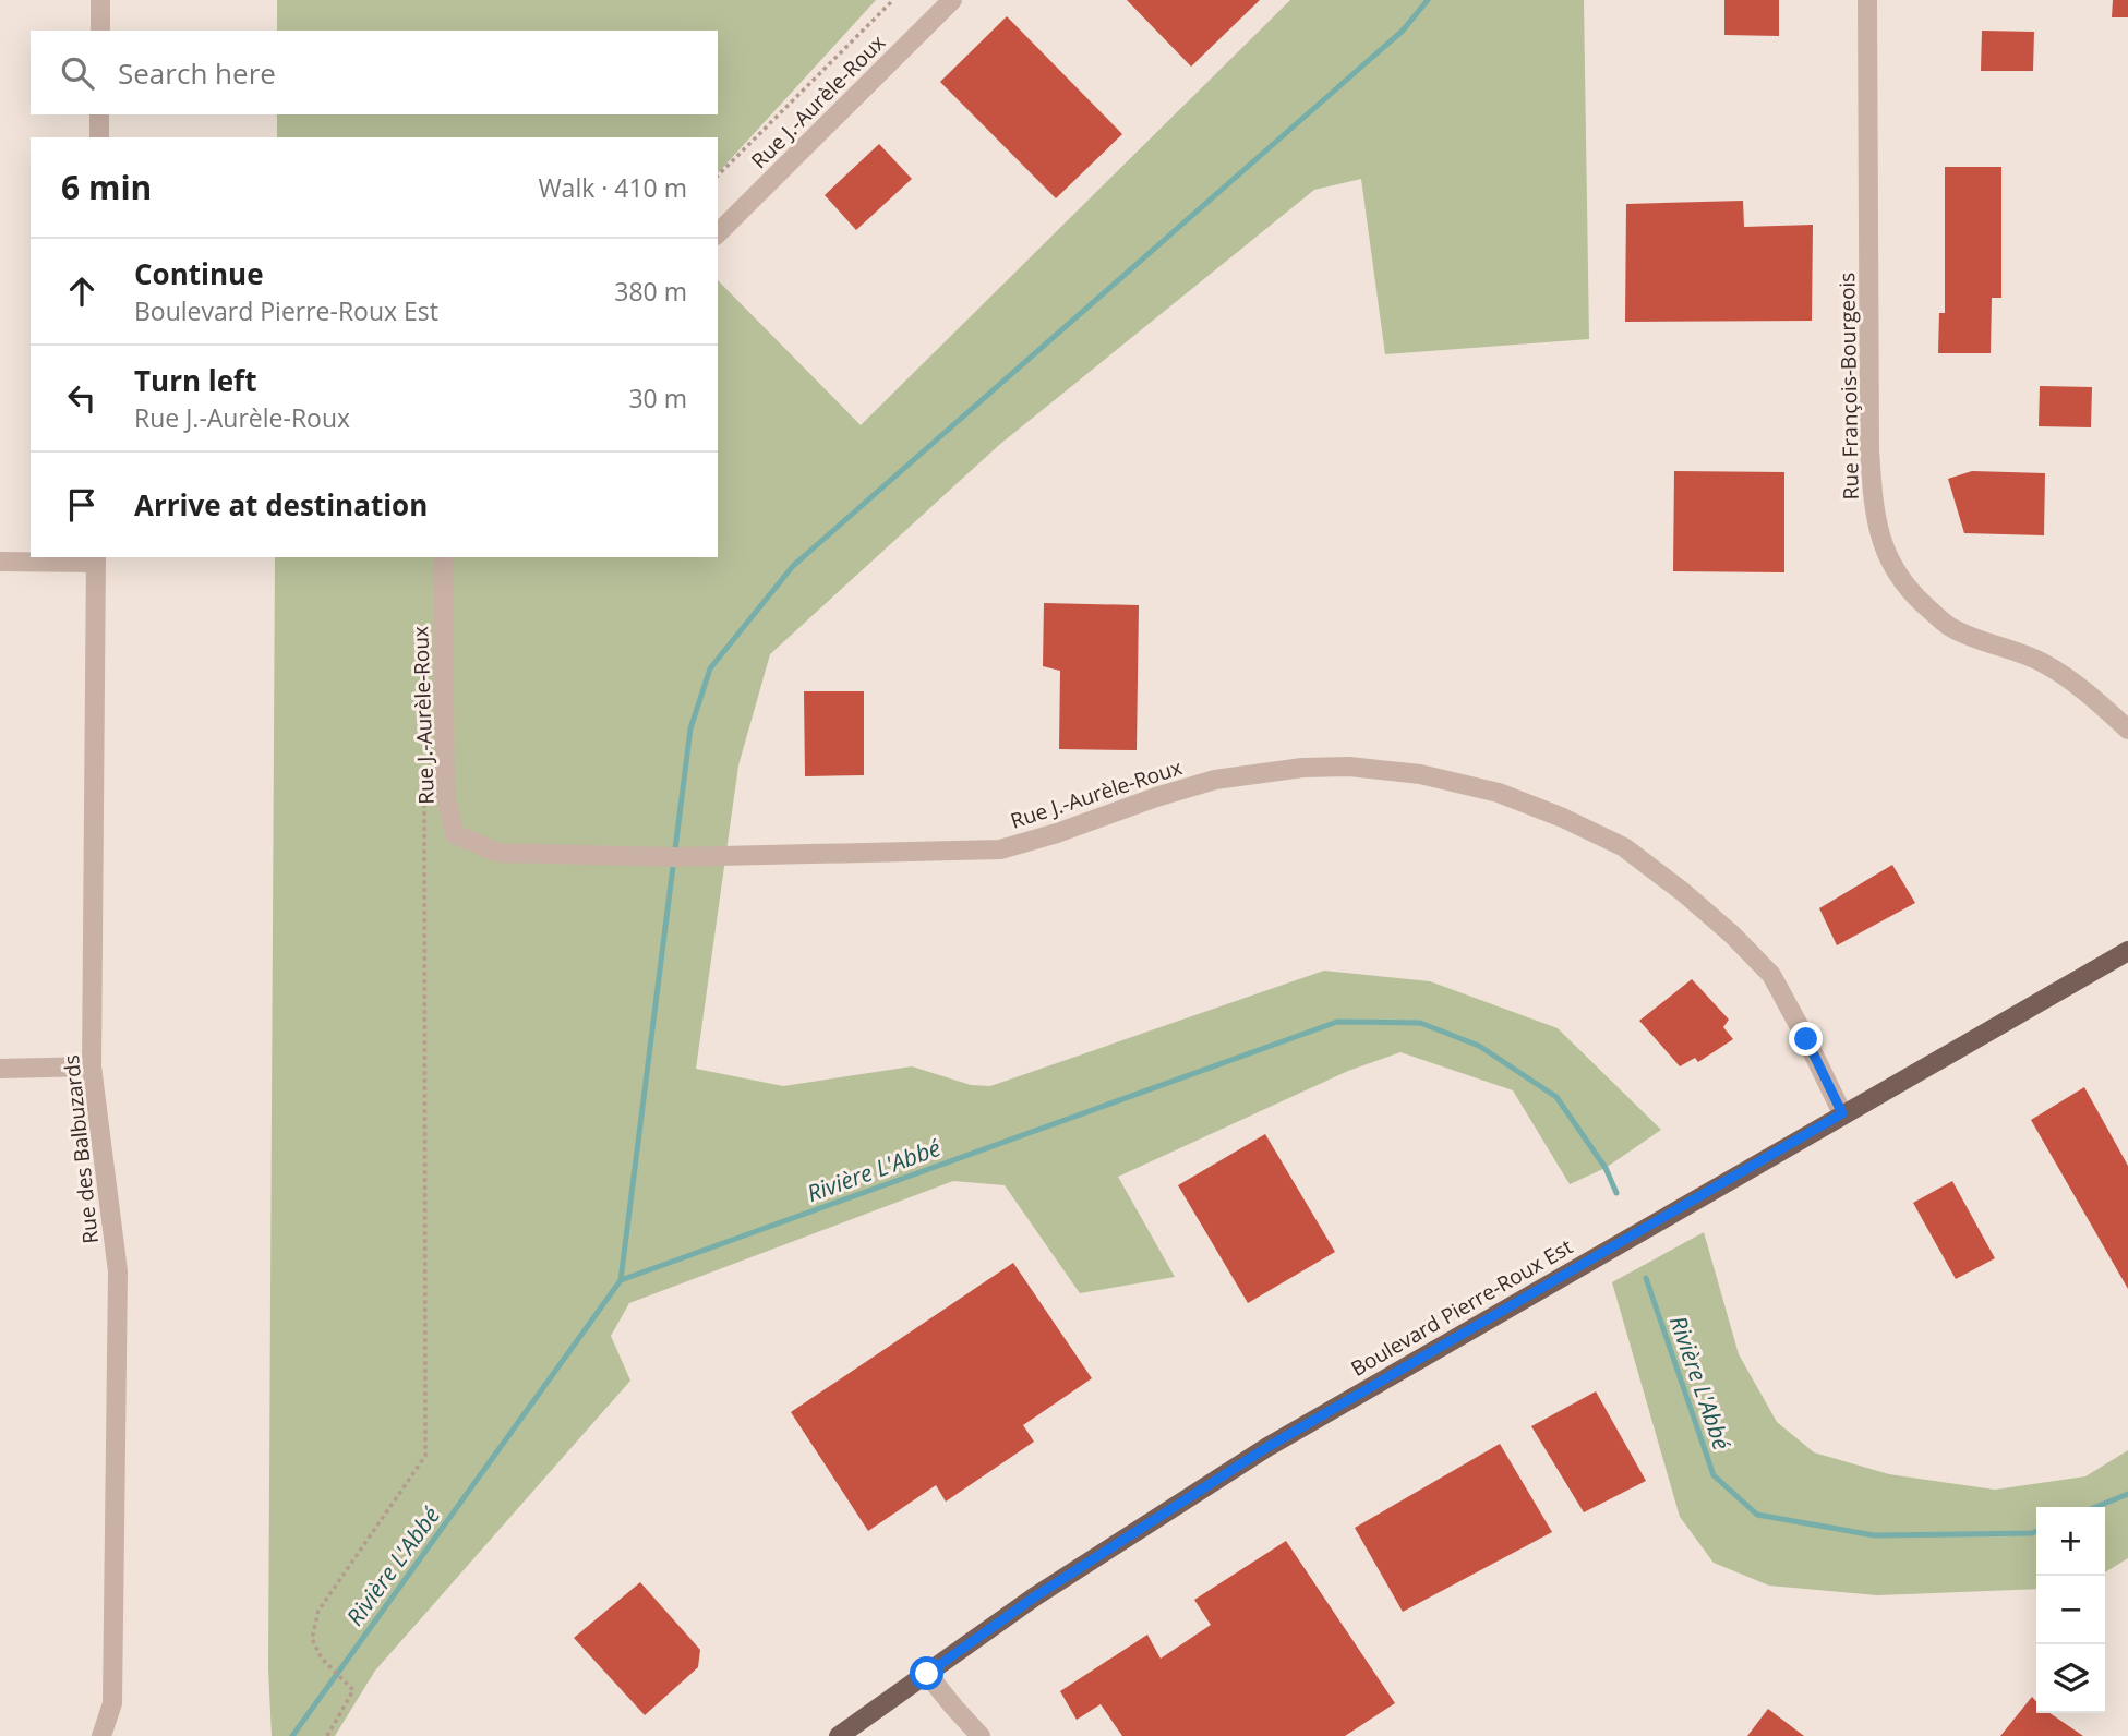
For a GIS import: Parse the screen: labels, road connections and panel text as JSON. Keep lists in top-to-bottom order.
{
  "streets": {
    "main road": ["Boulevard Pierre-Roux Est"],
    "street": ["Rue J.-Aurèle-Roux", "Rue François-Bourgeois", "Rue des Balbuzards"]
  },
  "crossings": [
    ["Rue J.-Aurèle-Roux", "Boulevard Pierre-Roux Est"]
  ],
  "water": ["Rivière L'Abbé"],
  "page": {
    "search": "Search here",
    "heading": ["6 min", "Walk · 410 m"],
    "list": [
      ["Continue", "Boulevard Pierre-Roux Est", "380 m"],
      ["Turn left", "Rue J.-Aurèle-Roux", "30 m"],
      "Arrive at destination"
    ],
    "map_buttons": ["+", "−"]
  }
}
